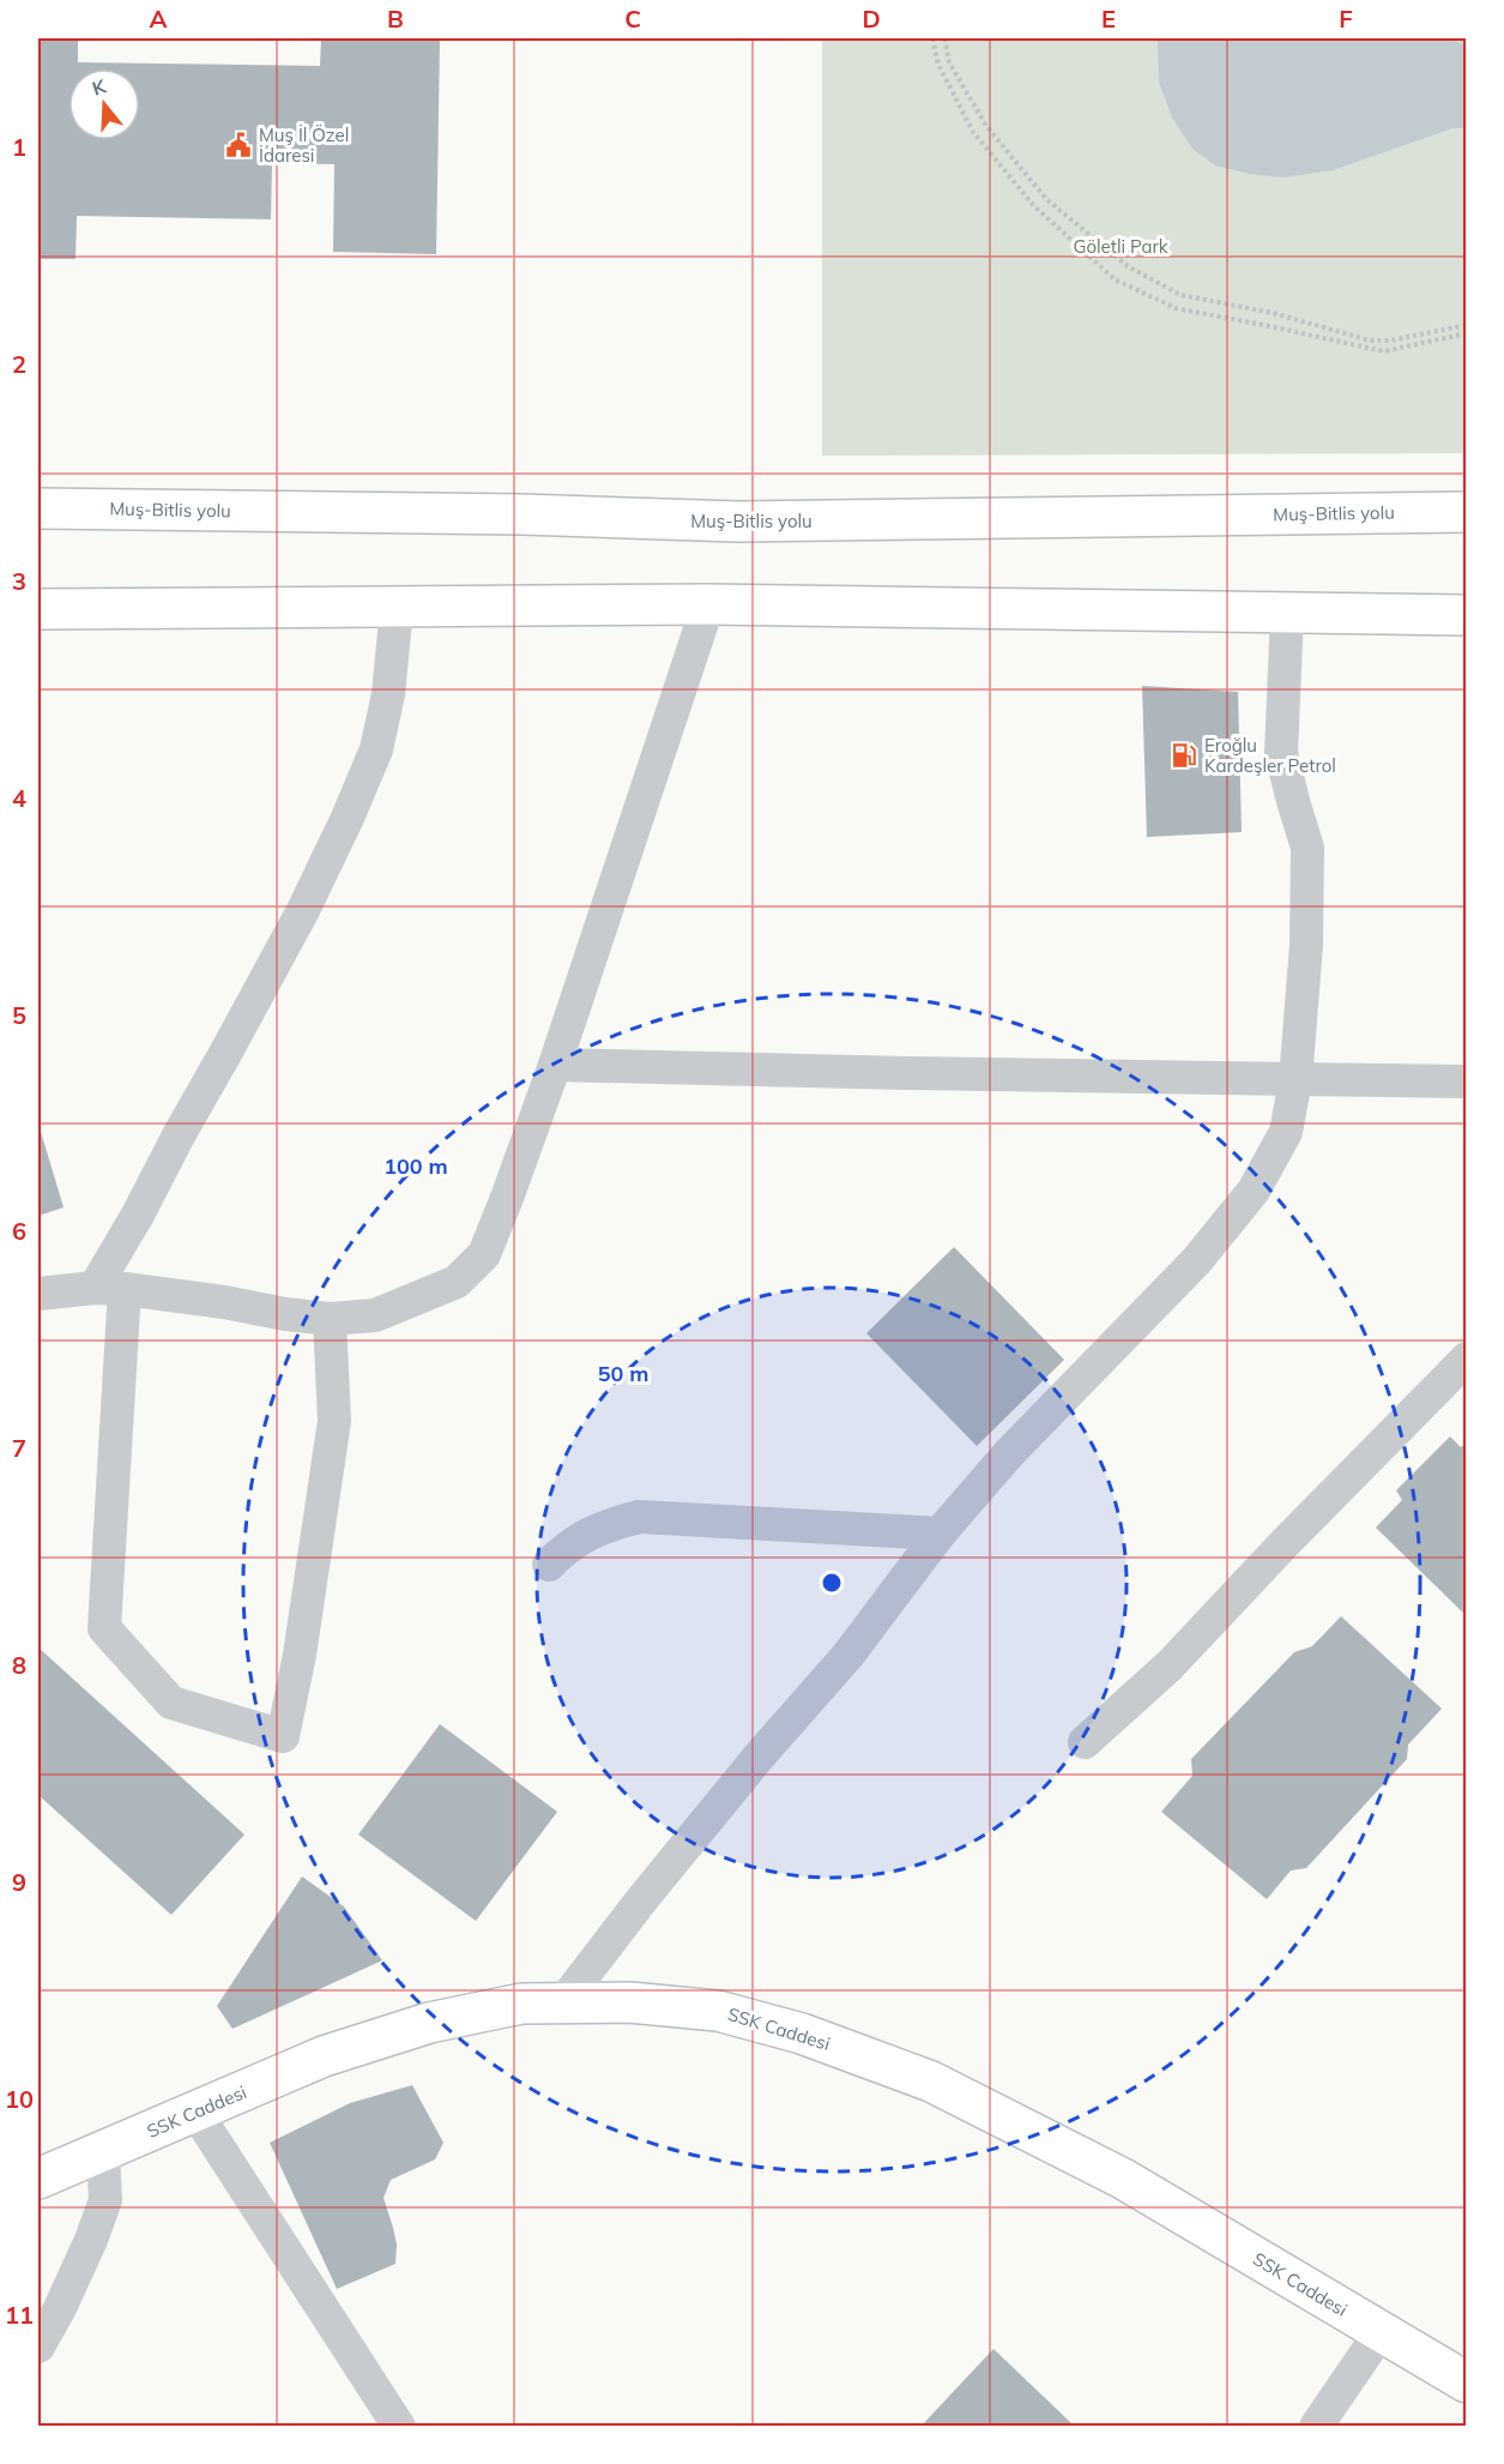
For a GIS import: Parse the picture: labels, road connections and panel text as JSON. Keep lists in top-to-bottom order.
{
  "streets": {
    "main road": ["Muş-Bitlis yolu", "SSK Caddesi"]
  },
  "parks": ["Göletli Park"],
  "places": {
    "public building": ["Muş İl Özel İdaresi"],
    "fuel station": ["Eroğlu Kardeşler Petrol"]
  },
  "north": "top",
  "grid": {
    "columns": [
      "A",
      "B",
      "C",
      "D",
      "E",
      "F"
    ],
    "rows": [
      "1",
      "2",
      "3",
      "4",
      "5",
      "6",
      "7",
      "8",
      "9",
      "10",
      "11"
    ]
  },
  "rings": ["100 m", "50 m"]
}
